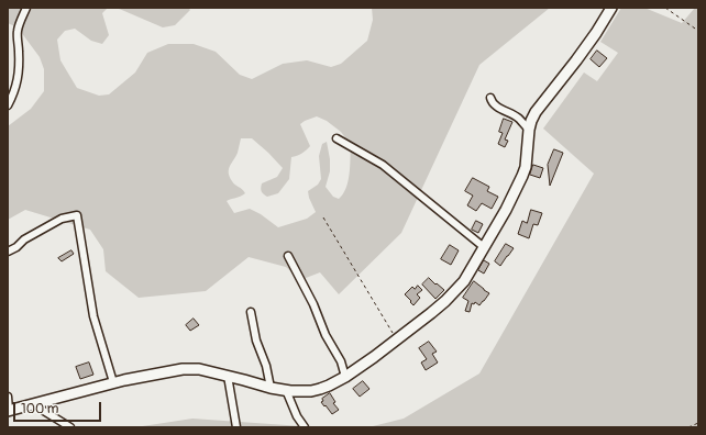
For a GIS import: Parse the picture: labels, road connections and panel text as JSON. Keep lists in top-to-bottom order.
{
  "scale_bar": "100 m"
}
